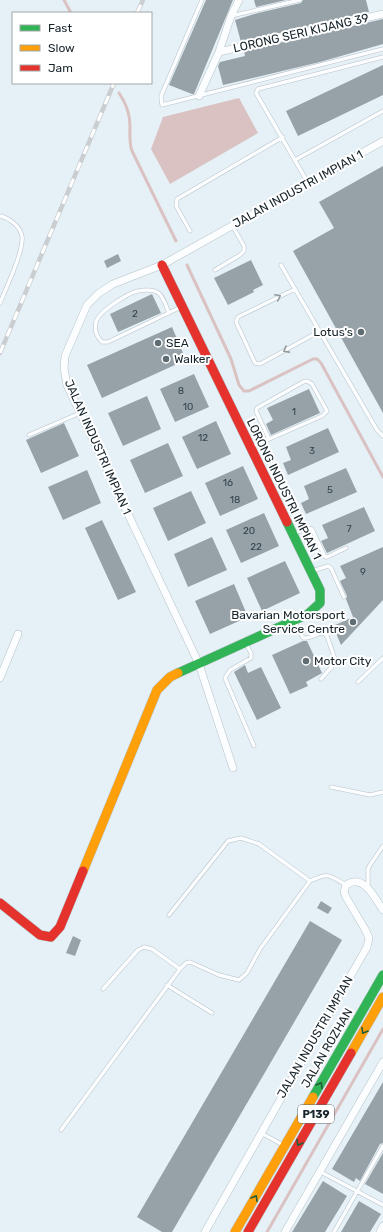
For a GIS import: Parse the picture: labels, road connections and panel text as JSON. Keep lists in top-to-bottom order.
{
  "streets": {
    "street": [
      "LORONG SERI KIJANG 39",
      "JALAN INDUSTRI IMPIAN 1",
      "LORONG INDUSTRI IMPIAN 1",
      "JALAN INDUSTRI IMPIAN",
      "JALAN ROZHAN",
      "P139"
    ]
  },
  "crossings": [
    ["JALAN INDUSTRI IMPIAN 1", "LORONG INDUSTRI IMPIAN 1"]
  ],
  "places": [
    "Lotus's",
    "SEA",
    "Walker",
    "Bavarian Motorsport Service Centre",
    "Motor City"
  ],
  "house_numbers": [
    "2",
    "8",
    "10",
    "1",
    "12",
    "3",
    "16",
    "5",
    "18",
    "7",
    "20",
    "22",
    "9"
  ],
  "legend": ["Fast", "Slow", "Jam"]
}
